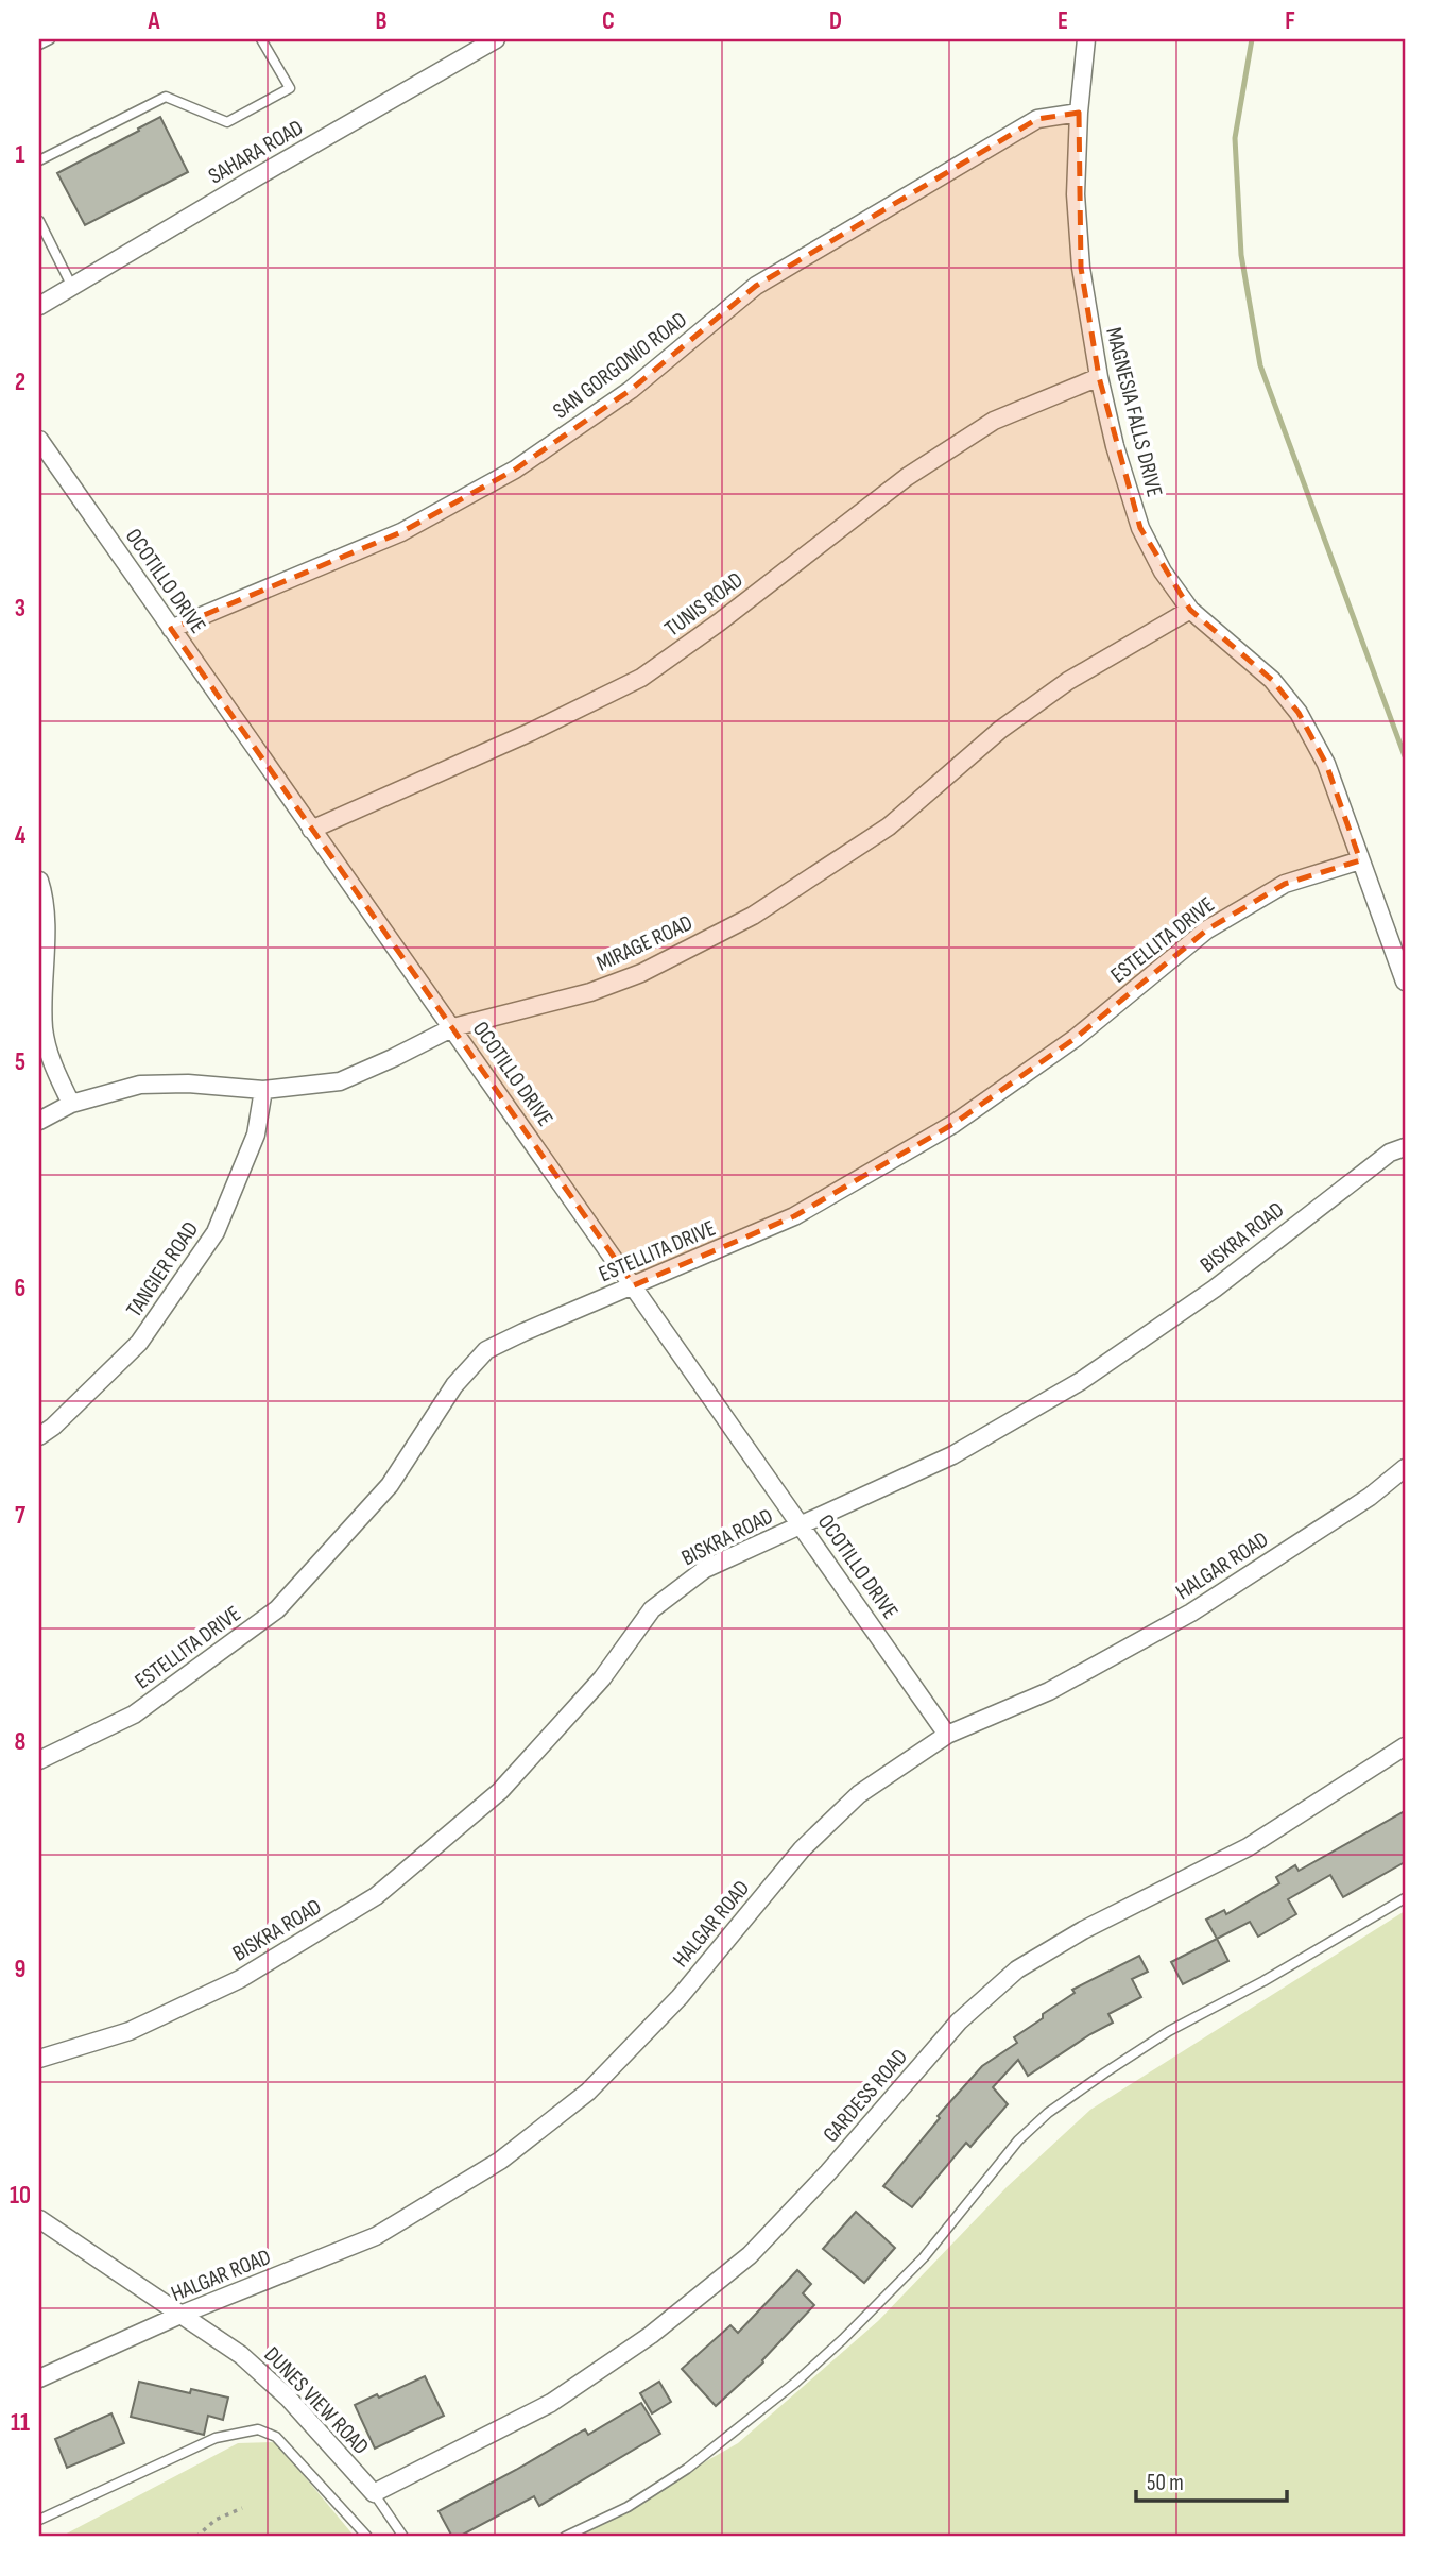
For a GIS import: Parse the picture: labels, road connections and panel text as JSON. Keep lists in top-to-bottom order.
{
  "streets": {
    "street": [
      "SAHARA ROAD",
      "SAN GORGONIO ROAD",
      "MAGNESIA FALLS DRIVE",
      "OCOTILLO DRIVE",
      "TUNIS ROAD",
      "ESTELLITA DRIVE",
      "MIRAGE ROAD",
      "BISKRA ROAD",
      "TANGIER ROAD",
      "HALGAR ROAD",
      "GARDESS ROAD",
      "DUNES VIEW ROAD"
    ]
  },
  "crossings": [
    ["SAN GORGONIO ROAD", "MAGNESIA FALLS DRIVE"],
    ["SAN GORGONIO ROAD", "OCOTILLO DRIVE"],
    ["MAGNESIA FALLS DRIVE", "TUNIS ROAD"],
    ["MAGNESIA FALLS DRIVE", "ESTELLITA DRIVE"],
    ["MAGNESIA FALLS DRIVE", "MIRAGE ROAD"],
    ["OCOTILLO DRIVE", "TUNIS ROAD"],
    ["OCOTILLO DRIVE", "ESTELLITA DRIVE"],
    ["OCOTILLO DRIVE", "MIRAGE ROAD"],
    ["OCOTILLO DRIVE", "BISKRA ROAD"],
    ["OCOTILLO DRIVE", "HALGAR ROAD"],
    ["MIRAGE ROAD", "TANGIER ROAD"],
    ["HALGAR ROAD", "DUNES VIEW ROAD"],
    ["GARDESS ROAD", "DUNES VIEW ROAD"]
  ],
  "scale_bar": "50 m",
  "grid": {
    "columns": [
      "A",
      "B",
      "C",
      "D",
      "E",
      "F"
    ],
    "rows": [
      "1",
      "2",
      "3",
      "4",
      "5",
      "6",
      "7",
      "8",
      "9",
      "10",
      "11"
    ]
  }
}
